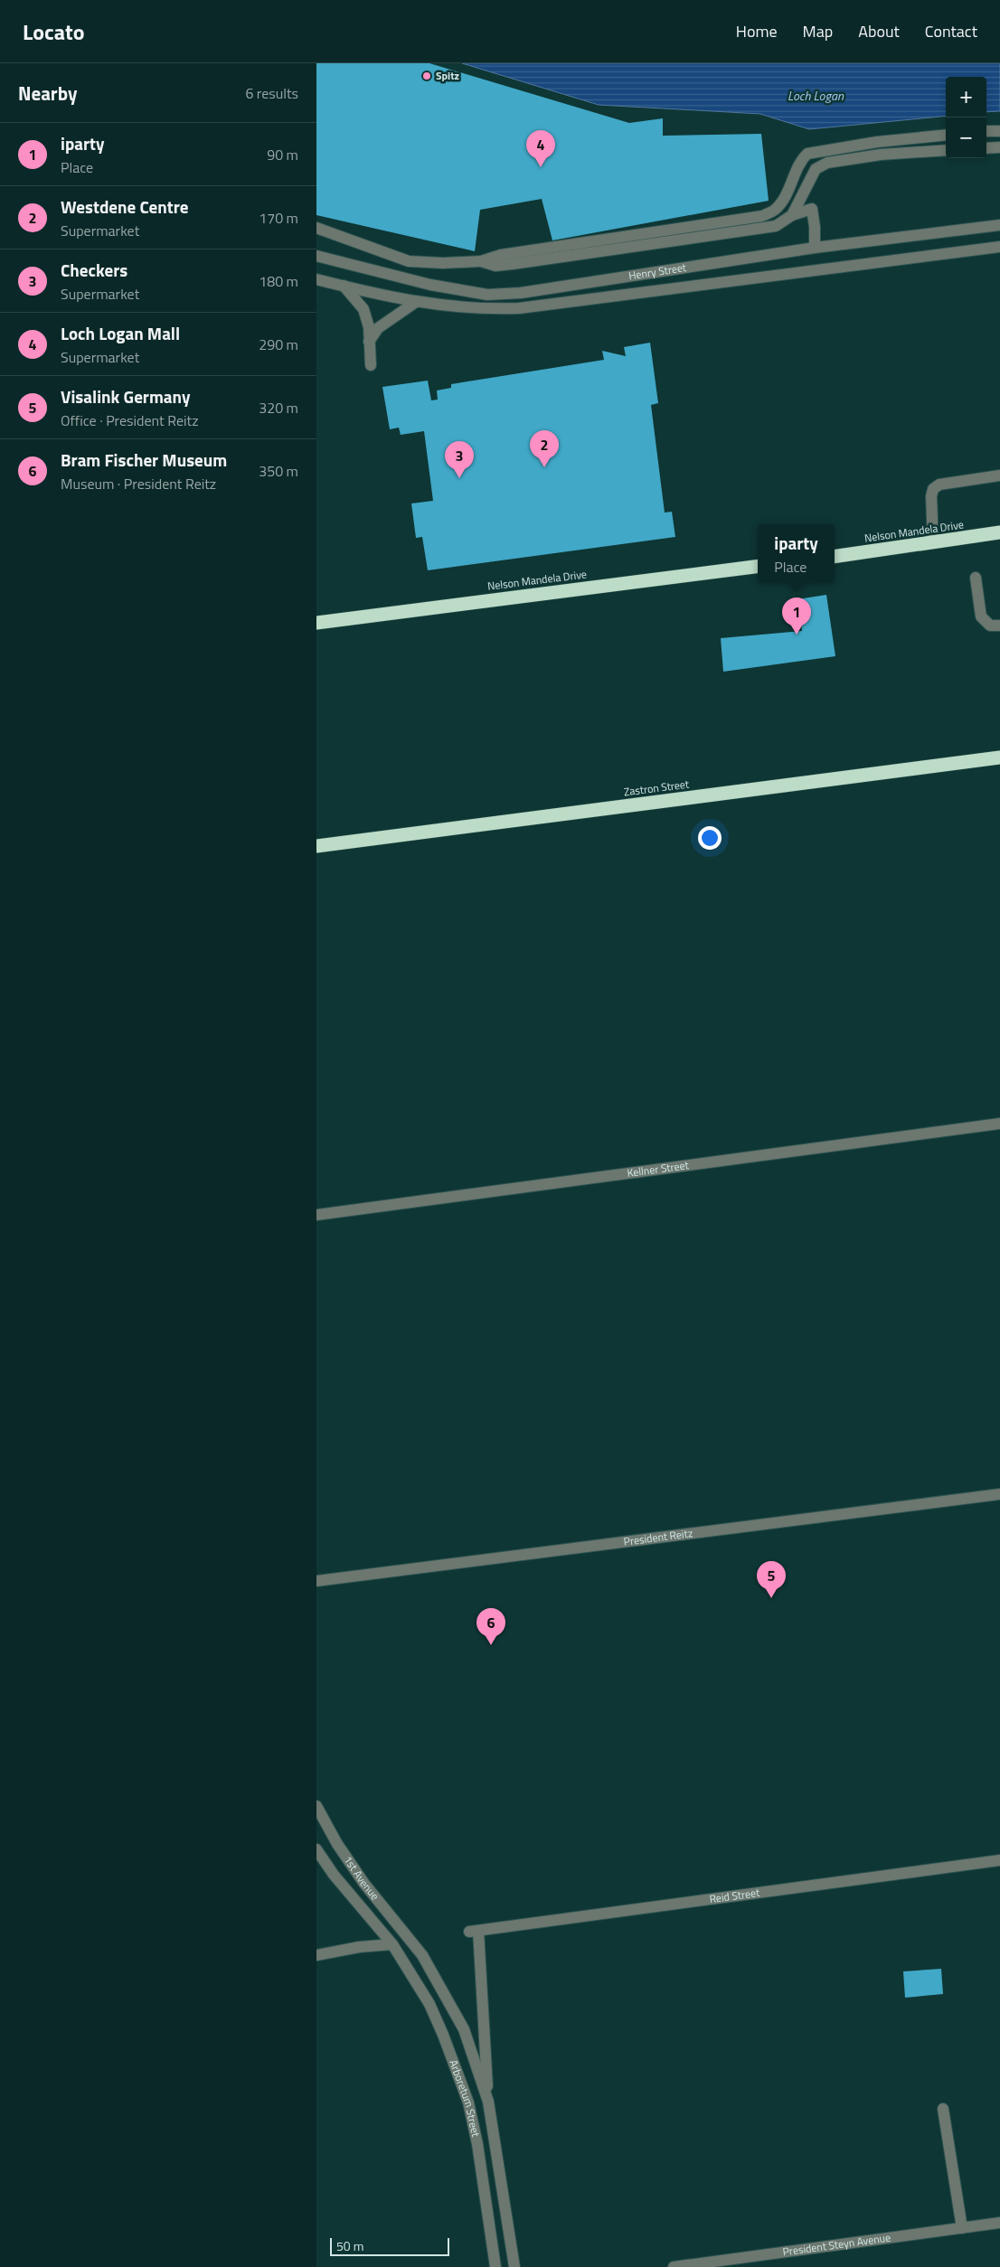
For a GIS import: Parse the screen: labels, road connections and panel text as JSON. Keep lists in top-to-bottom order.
{
  "streets": {
    "highway": ["Nelson Mandela Drive", "Zastron Street"],
    "street": [
      "Henry Street",
      "Kellner Street",
      "President Reitz",
      "1st Avenue",
      "Reid Street",
      "Arboretum Street",
      "President Steyn Avenue"
    ]
  },
  "crossings": [
    ["1st Avenue", "Arboretum Street"],
    ["Reid Street", "Arboretum Street"]
  ],
  "water": ["Loch Logan"],
  "places": ["Spitz"],
  "scale_bar": "50 m",
  "page": {
    "header": "Locato",
    "nav": [
      "Home",
      "Map",
      "About",
      "Contact"
    ],
    "heading": ["Nearby", "6 results"],
    "map_buttons": ["+", "−"],
    "list": [
      {
        "mark": "1",
        "name": "iparty",
        "note": "Place",
        "value": "90 m"
      },
      {
        "mark": "2",
        "name": "Westdene Centre",
        "note": "Supermarket",
        "value": "170 m"
      },
      {
        "mark": "3",
        "name": "Checkers",
        "note": "Supermarket",
        "value": "180 m"
      },
      {
        "mark": "4",
        "name": "Loch Logan Mall",
        "note": "Supermarket",
        "value": "290 m"
      },
      {
        "mark": "5",
        "name": "Visalink Germany",
        "note": "Office · President Reitz",
        "value": "320 m"
      },
      {
        "mark": "6",
        "name": "Bram Fischer Museum",
        "note": "Museum · President Reitz",
        "value": "350 m"
      }
    ],
    "pins": [
      "4",
      "2",
      "3",
      "1",
      "5",
      "6"
    ],
    "popup": ["iparty", "Place"],
    "scale": "50 m"
  }
}
